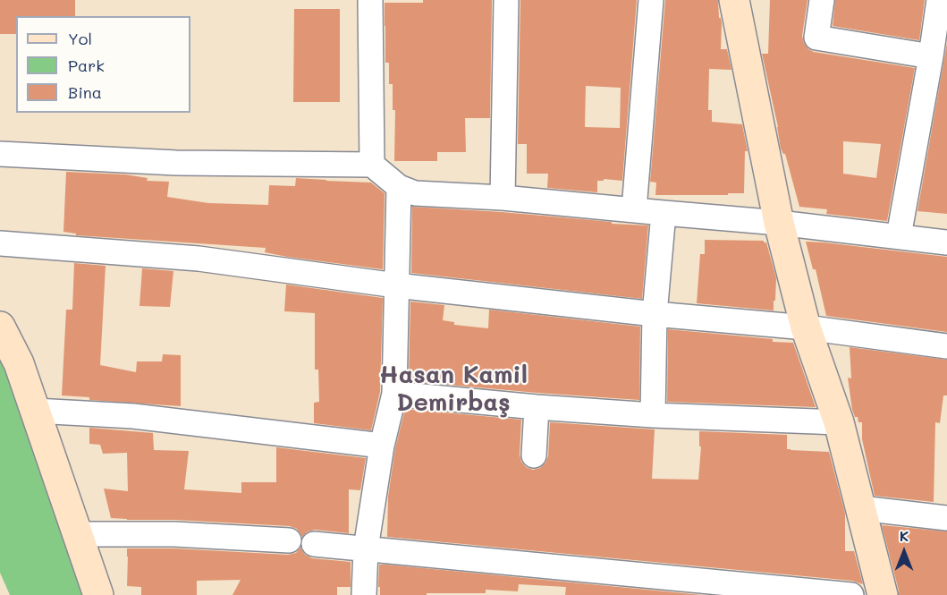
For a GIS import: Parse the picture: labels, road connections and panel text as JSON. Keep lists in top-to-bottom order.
{
  "districts": ["Hasan Kamil Demirbaş"],
  "legend": ["Yol", "Park", "Bina"],
  "north": "top"
}
